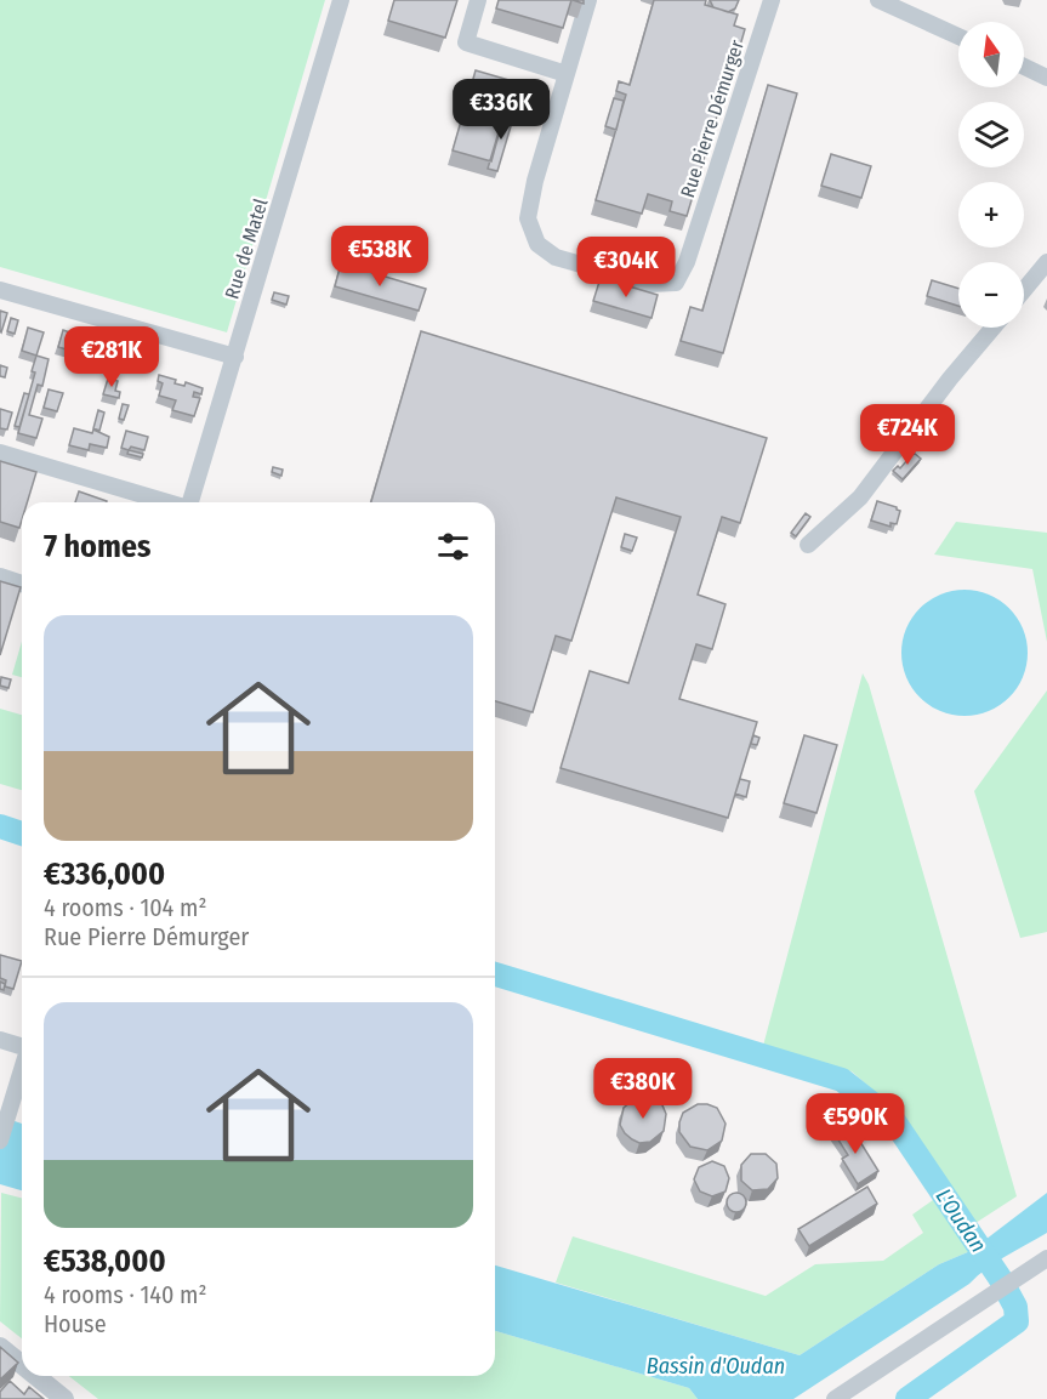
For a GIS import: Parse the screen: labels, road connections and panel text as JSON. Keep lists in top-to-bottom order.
{
  "streets": {
    "street": ["Rue Pierre Démurger", "Rue de Matel"]
  },
  "water": ["L'Oudan", "Bassin d'Oudan"],
  "north": "top",
  "page": {
    "map_buttons": ["+", "−"],
    "price": [
      "€336K",
      "€538K",
      "€304K",
      "€281K",
      "€724K",
      "€380K",
      "€590K"
    ],
    "heading": "7 homes",
    "list": [
      {
        "name": "€336,000",
        "note": "4 rooms · 104 m² · Rue Pierre Démurger"
      },
      {
        "name": "€538,000",
        "note": "4 rooms · 140 m² · House"
      }
    ]
  }
}
